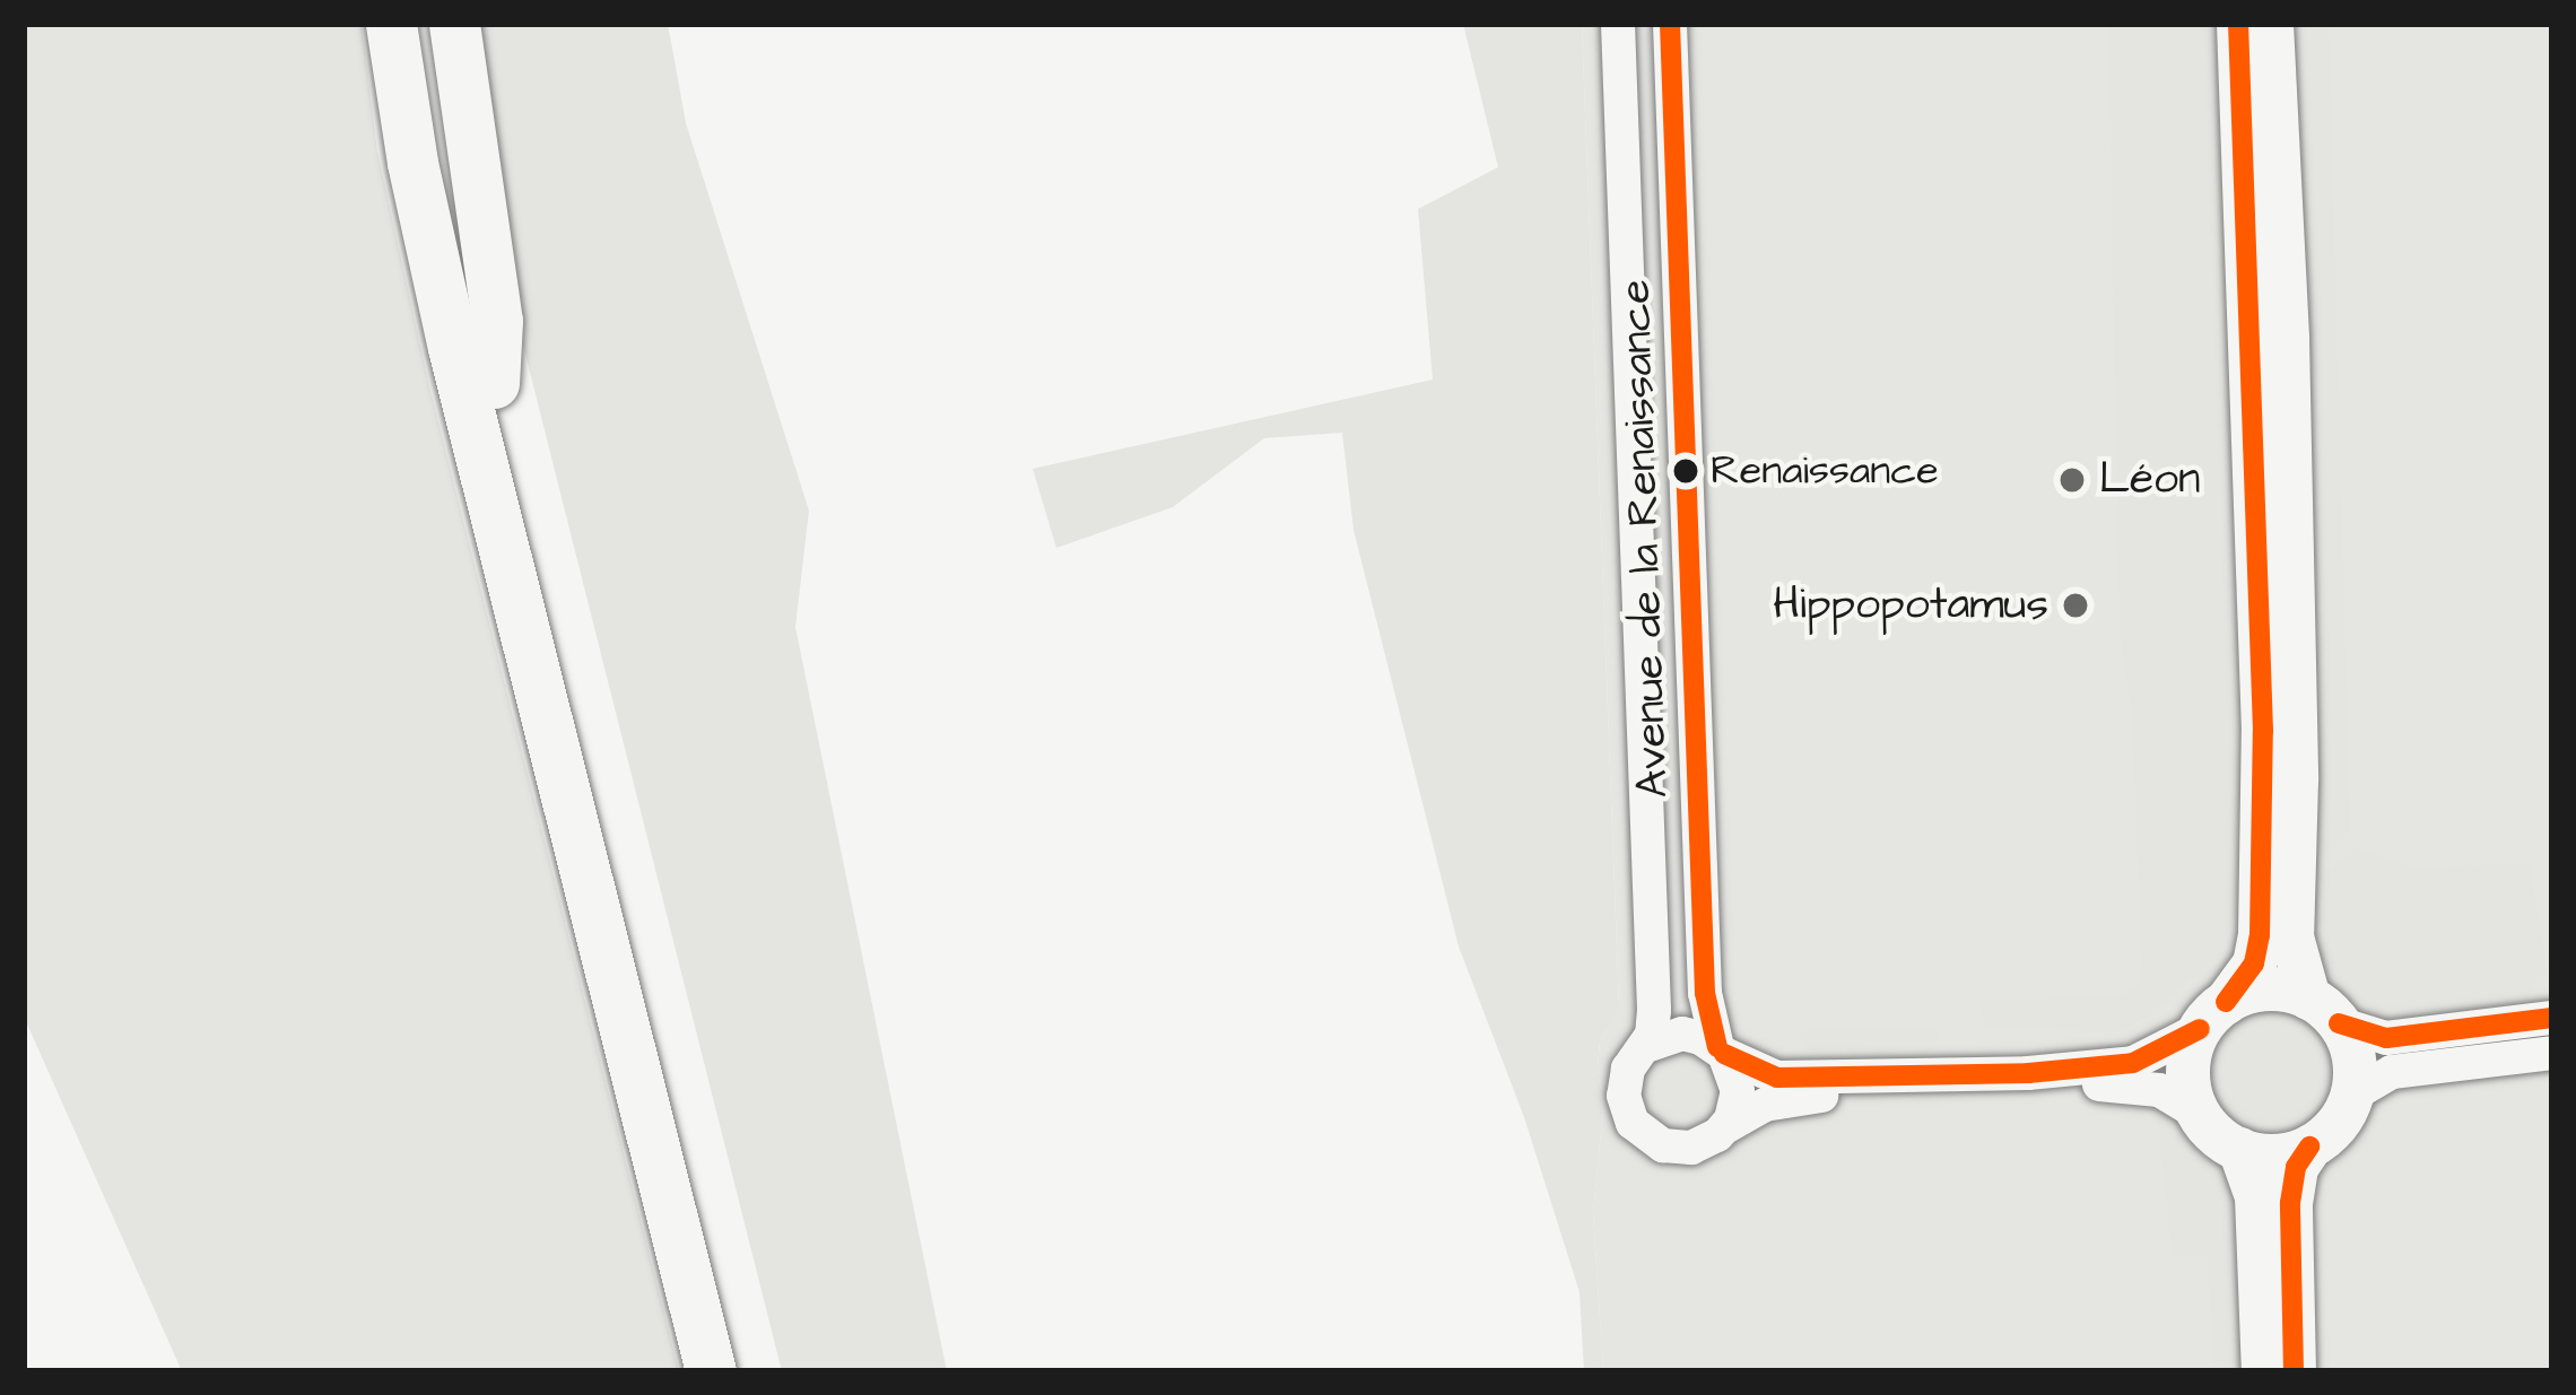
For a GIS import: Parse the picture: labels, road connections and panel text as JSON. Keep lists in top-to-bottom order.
{
  "streets": {
    "street": ["Avenue de la Renaissance"]
  },
  "places": ["Renaissance", "Léon", "Hippopotamus"]
}
